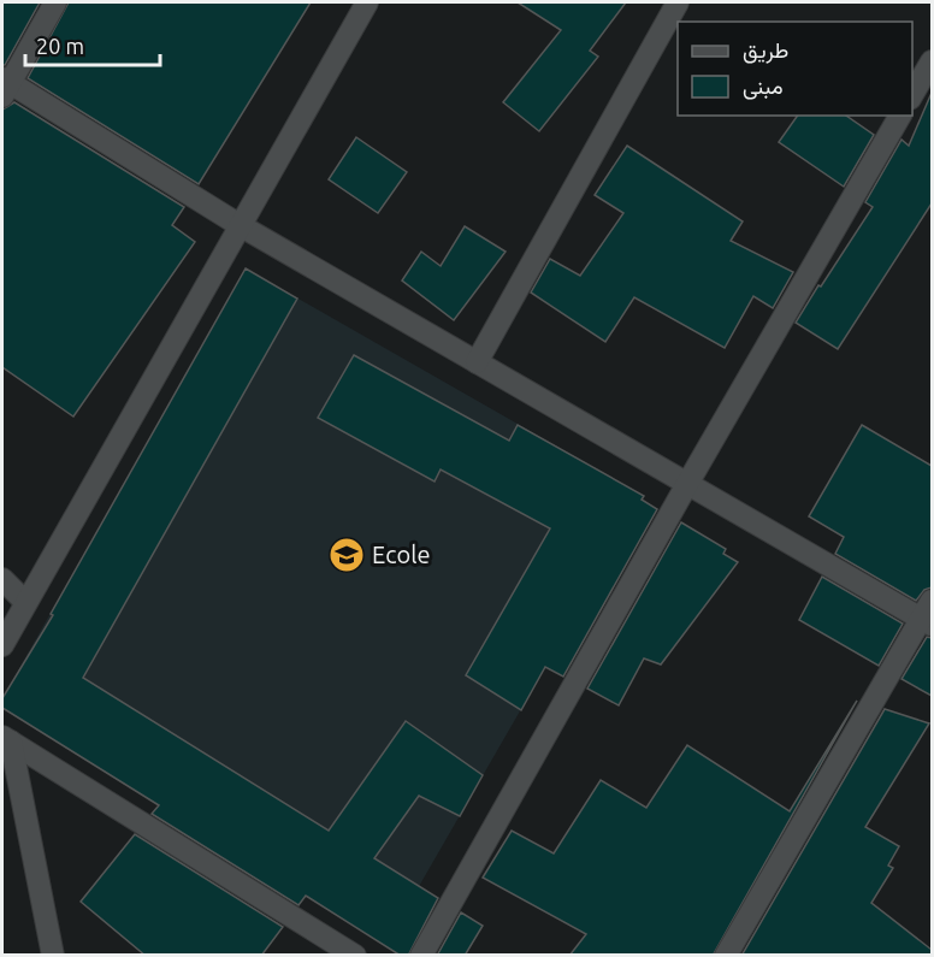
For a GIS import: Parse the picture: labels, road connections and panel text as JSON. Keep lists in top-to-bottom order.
{
  "places": {
    "school or university": ["Ecole"]
  },
  "legend": ["طريق", "مبنى"],
  "scale_bar": "20 m"
}
